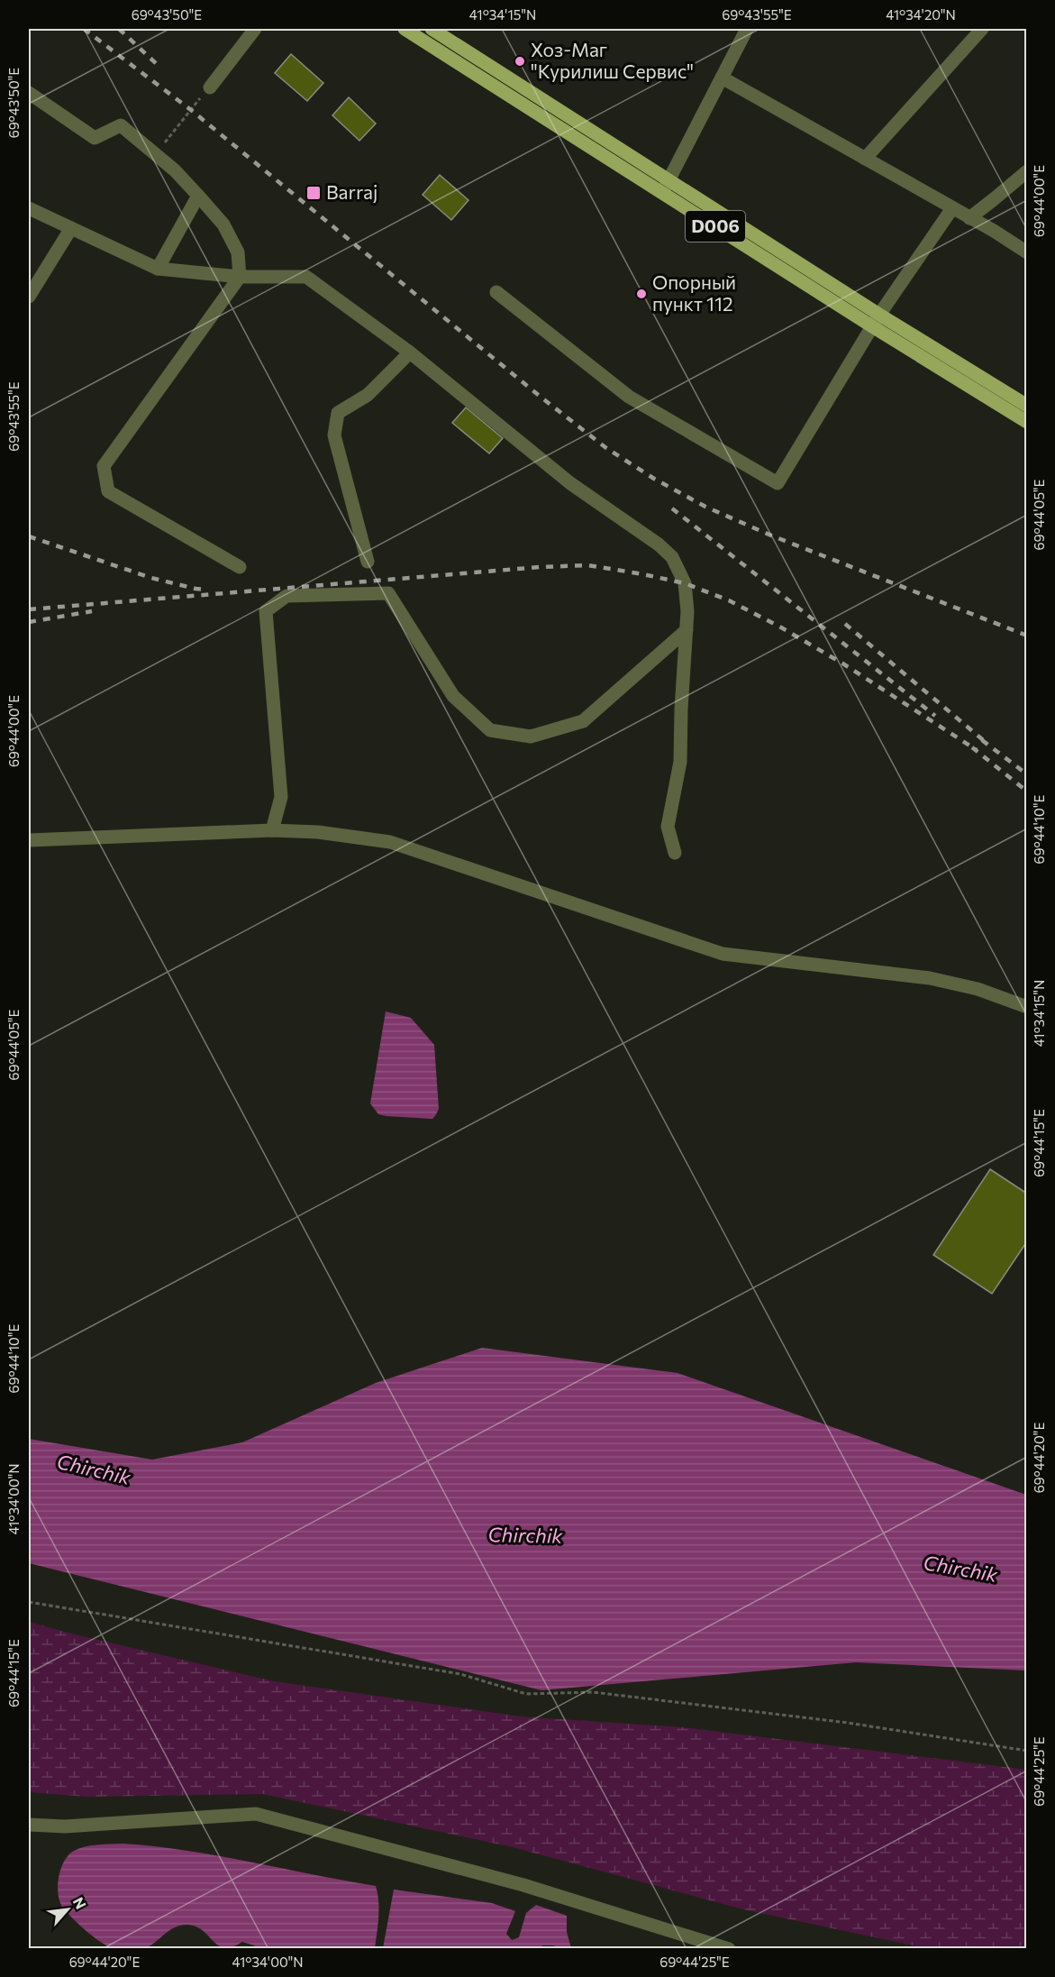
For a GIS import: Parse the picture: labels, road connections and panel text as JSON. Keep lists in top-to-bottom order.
{
  "streets": {
    "main road": ["D006"]
  },
  "water": ["Chirchik"],
  "places": {
    "other": ["Хоз-Маг \"Курилиш Сервис\"", "Опорный пункт 112"],
    "transit": ["Barraj"]
  },
  "north": "top right",
  "coordinates": [
    "69°43'50\"E",
    "41°34'15\"N",
    "69°43'55\"E",
    "41°34'20\"N",
    "69°44'00\"E",
    "69°44'05\"E",
    "69°44'10\"E",
    "69°44'15\"E",
    "69°44'20\"E",
    "41°34'00\"N",
    "69°44'25\"E"
  ]
}
